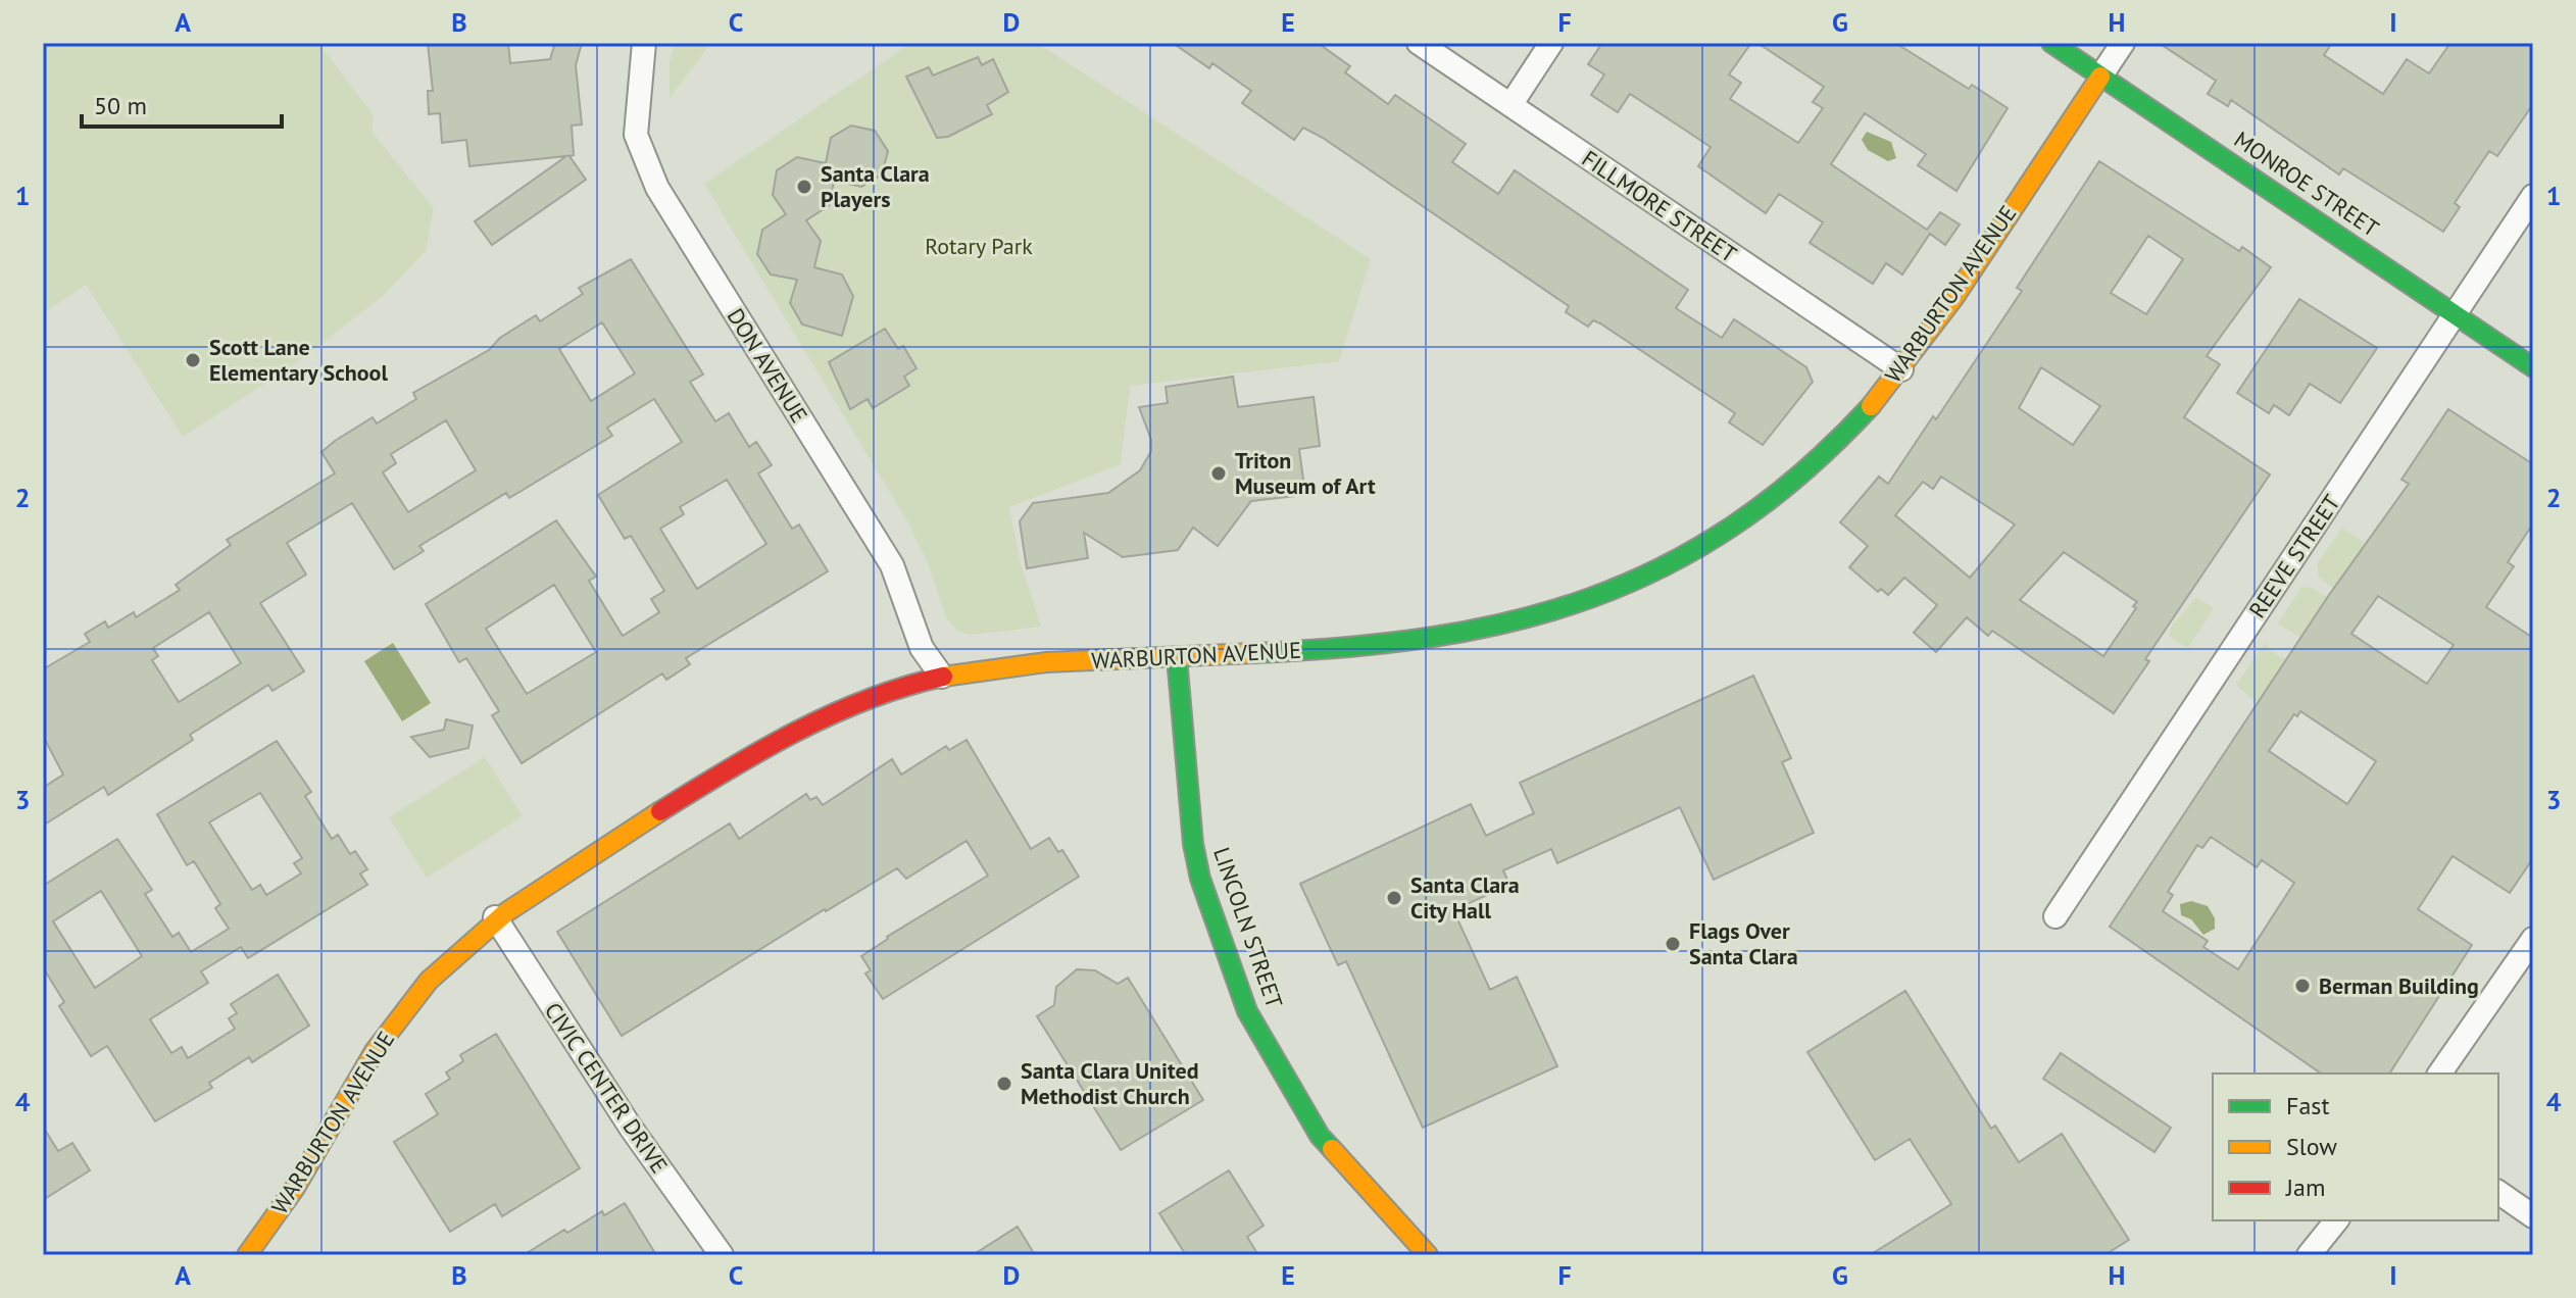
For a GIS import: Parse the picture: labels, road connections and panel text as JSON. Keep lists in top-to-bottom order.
{
  "streets": {
    "street": [
      "MONROE STREET",
      "FILLMORE STREET",
      "WARBURTON AVENUE",
      "DON AVENUE",
      "REEVE STREET",
      "LINCOLN STREET",
      "CIVIC CENTER DRIVE"
    ]
  },
  "crossings": [
    ["MONROE STREET", "WARBURTON AVENUE"],
    ["MONROE STREET", "REEVE STREET"],
    ["FILLMORE STREET", "WARBURTON AVENUE"],
    ["WARBURTON AVENUE", "DON AVENUE"],
    ["WARBURTON AVENUE", "LINCOLN STREET"],
    ["WARBURTON AVENUE", "CIVIC CENTER DRIVE"]
  ],
  "parks": ["Rotary Park"],
  "places": [
    "Santa Clara Players",
    "Scott Lane Elementary School",
    "Triton Museum of Art",
    "Santa Clara City Hall",
    "Flags Over Santa Clara",
    "Berman Building",
    "Santa Clara United Methodist Church"
  ],
  "legend": ["Fast", "Slow", "Jam"],
  "scale_bar": "50 m",
  "grid": {
    "columns": [
      "A",
      "B",
      "C",
      "D",
      "E",
      "F",
      "G",
      "H",
      "I"
    ],
    "rows": [
      "1",
      "2",
      "3",
      "4"
    ]
  }
}
